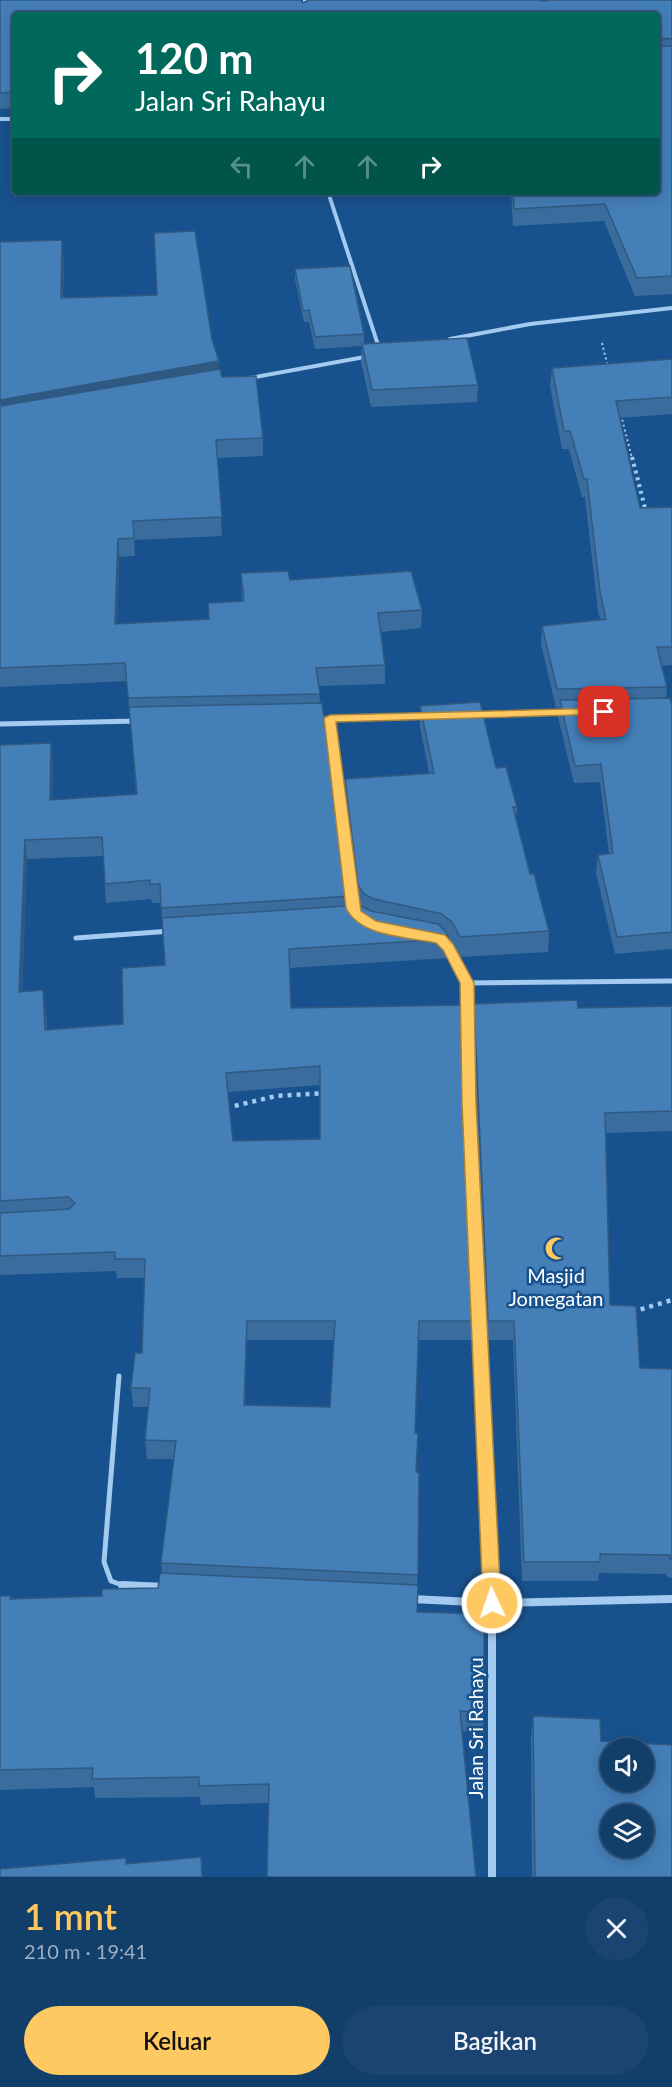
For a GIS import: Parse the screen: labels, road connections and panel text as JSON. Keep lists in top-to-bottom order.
{
  "streets": {
    "street": ["Jalan Sri Rahayu"]
  },
  "places": {
    "mosque": ["Masjid Jomegatan"]
  },
  "page": {
    "turn": ["120 m", "Jalan Sri Rahayu"],
    "heading": ["1 mnt", "210 m · 19:41"],
    "buttons": ["Keluar", "Bagikan"]
  }
}
